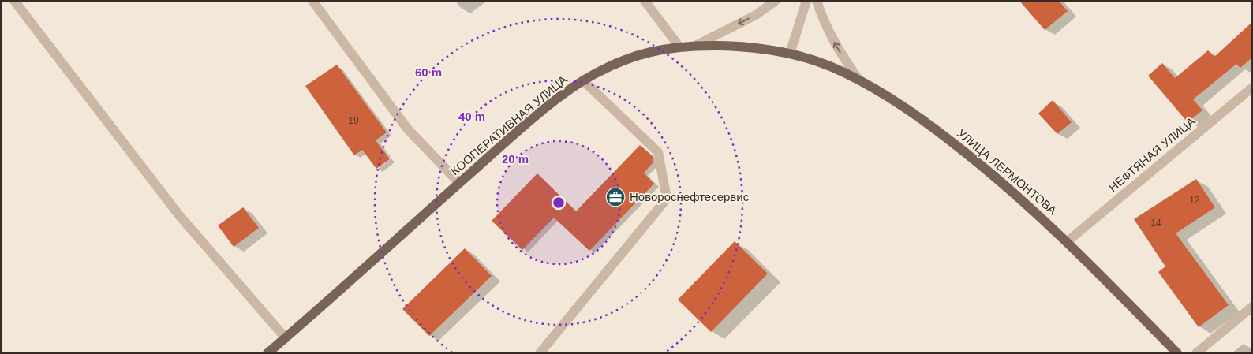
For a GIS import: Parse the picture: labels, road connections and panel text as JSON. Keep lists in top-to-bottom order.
{
  "streets": {
    "main road": ["КООПЕРАТИВНАЯ УЛИЦА", "УЛИЦА ЛЕРМОНТОВА"],
    "street": ["НЕФТЯНАЯ УЛИЦА"]
  },
  "crossings": [
    ["КООПЕРАТИВНАЯ УЛИЦА", "УЛИЦА ЛЕРМОНТОВА"],
    ["НЕФТЯНАЯ УЛИЦА", "УЛИЦА ЛЕРМОНТОВА"]
  ],
  "places": {
    "office": ["Новороснефтесервис"]
  },
  "house_numbers": ["19", "12", "14"],
  "rings": ["60 m", "40 m", "20 m"]
}
